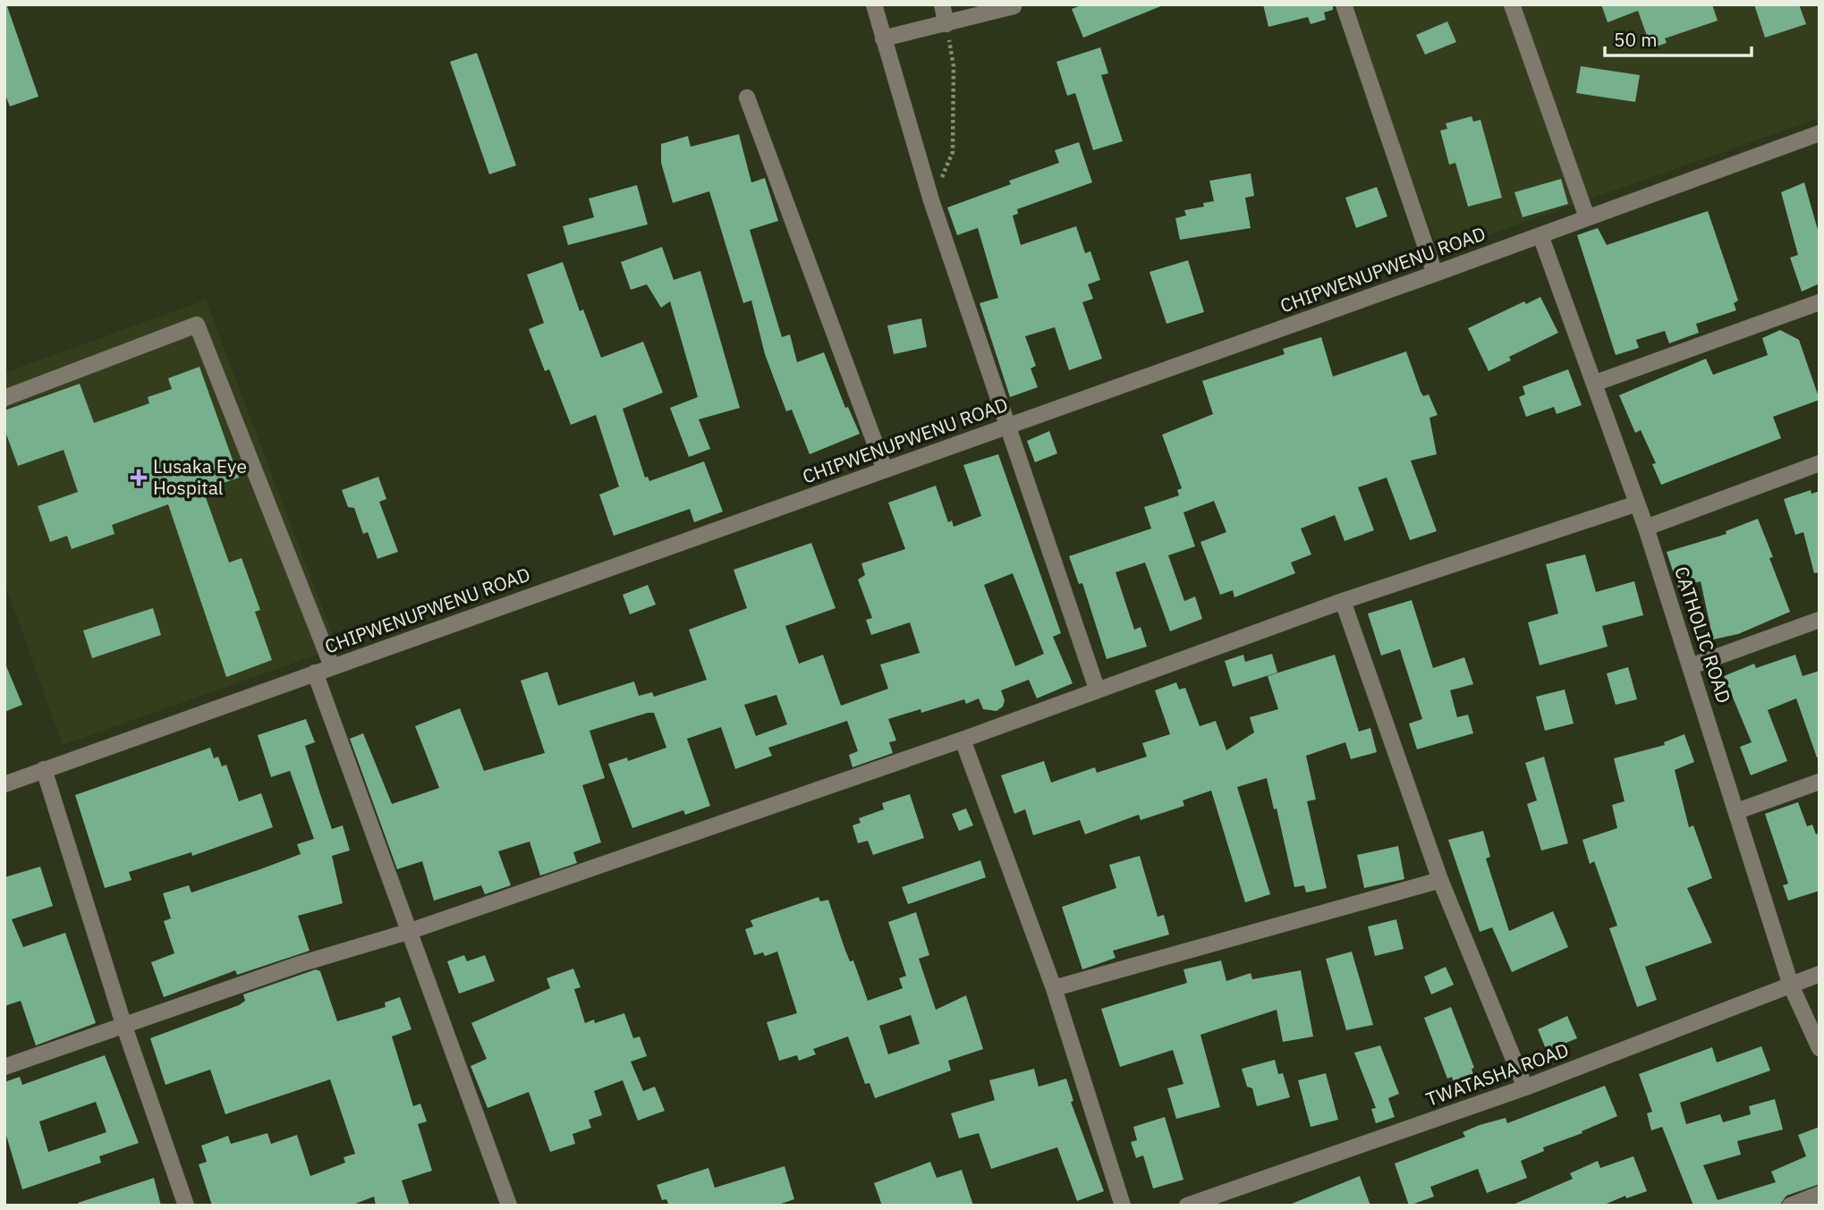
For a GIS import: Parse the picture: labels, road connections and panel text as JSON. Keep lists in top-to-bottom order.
{
  "streets": {
    "street": ["CHIPWENUPWENU ROAD", "CATHOLIC ROAD", "TWATASHA ROAD"]
  },
  "crossings": [
    ["CHIPWENUPWENU ROAD", "CATHOLIC ROAD"],
    ["CATHOLIC ROAD", "TWATASHA ROAD"]
  ],
  "places": {
    "health": ["Lusaka Eye Hospital"]
  },
  "scale_bar": "50 m"
}
